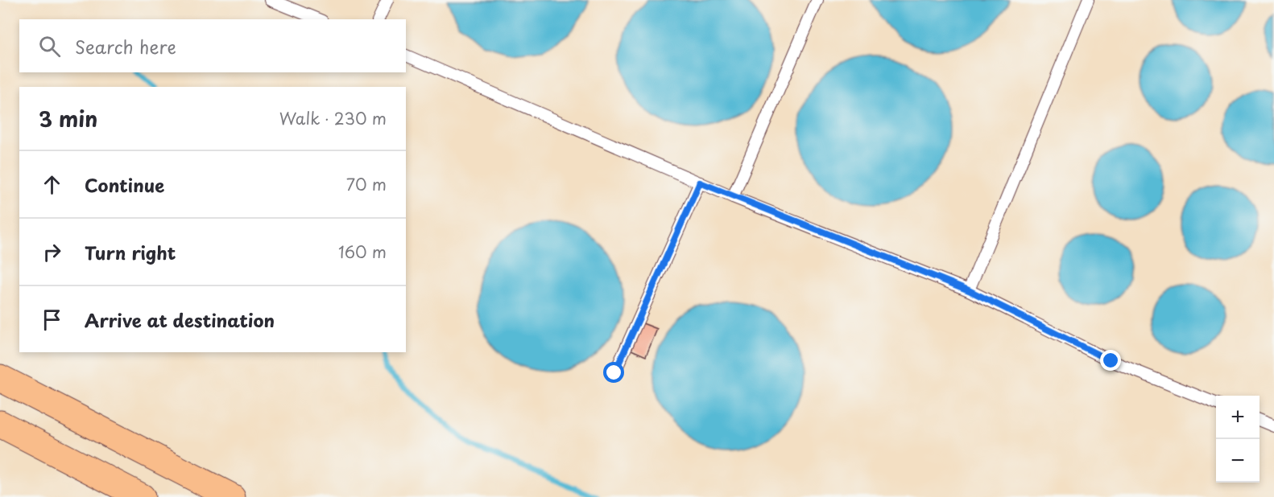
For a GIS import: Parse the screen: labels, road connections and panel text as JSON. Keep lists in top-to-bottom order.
{
  "page": {
    "search": "Search here",
    "heading": ["3 min", "Walk · 230 m"],
    "list": [
      ["Continue", "70 m"],
      ["Turn right", "160 m"],
      "Arrive at destination"
    ],
    "map_buttons": ["+", "−"]
  }
}
